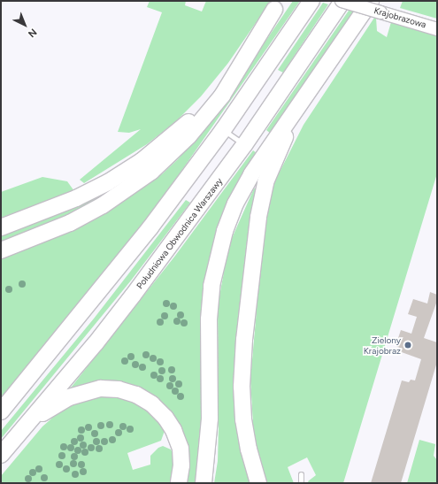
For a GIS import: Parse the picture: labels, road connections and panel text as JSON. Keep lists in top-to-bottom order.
{
  "streets": {
    "highway": ["Południowa Obwodnica Warszawy"],
    "street": ["Krajobrazowa"]
  },
  "crossings": [
    ["Krajobrazowa", "Południowa Obwodnica Warszawy"]
  ],
  "places": ["Zielony Krajobraz"],
  "north": "bottom right"
}
